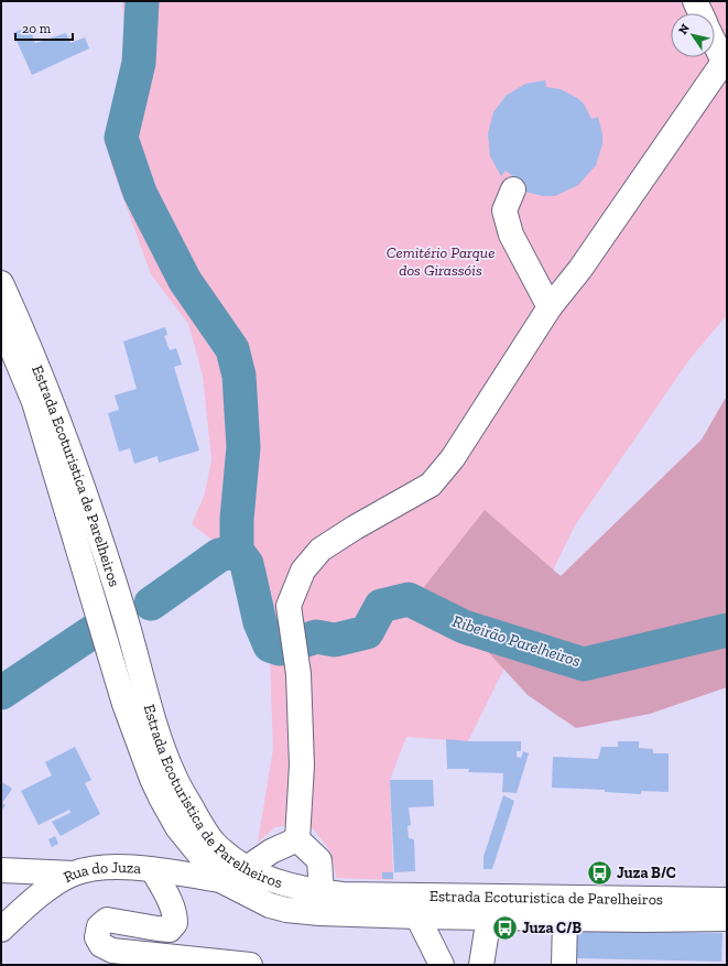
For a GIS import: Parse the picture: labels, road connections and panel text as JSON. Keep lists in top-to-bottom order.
{
  "streets": {
    "main road": ["Estrada Ecoturistica de Parelheiros", "Rua do Juza"]
  },
  "crossings": [
    ["Estrada Ecoturistica de Parelheiros", "Rua do Juza"]
  ],
  "water": ["Ribeirão Parelheiros"],
  "parks": ["Cemitério Parque dos Girassóis"],
  "places": {
    "bus stop": ["Juza B/C", "Juza C/B"]
  },
  "scale_bar": "20 m",
  "north": "top left"
}
